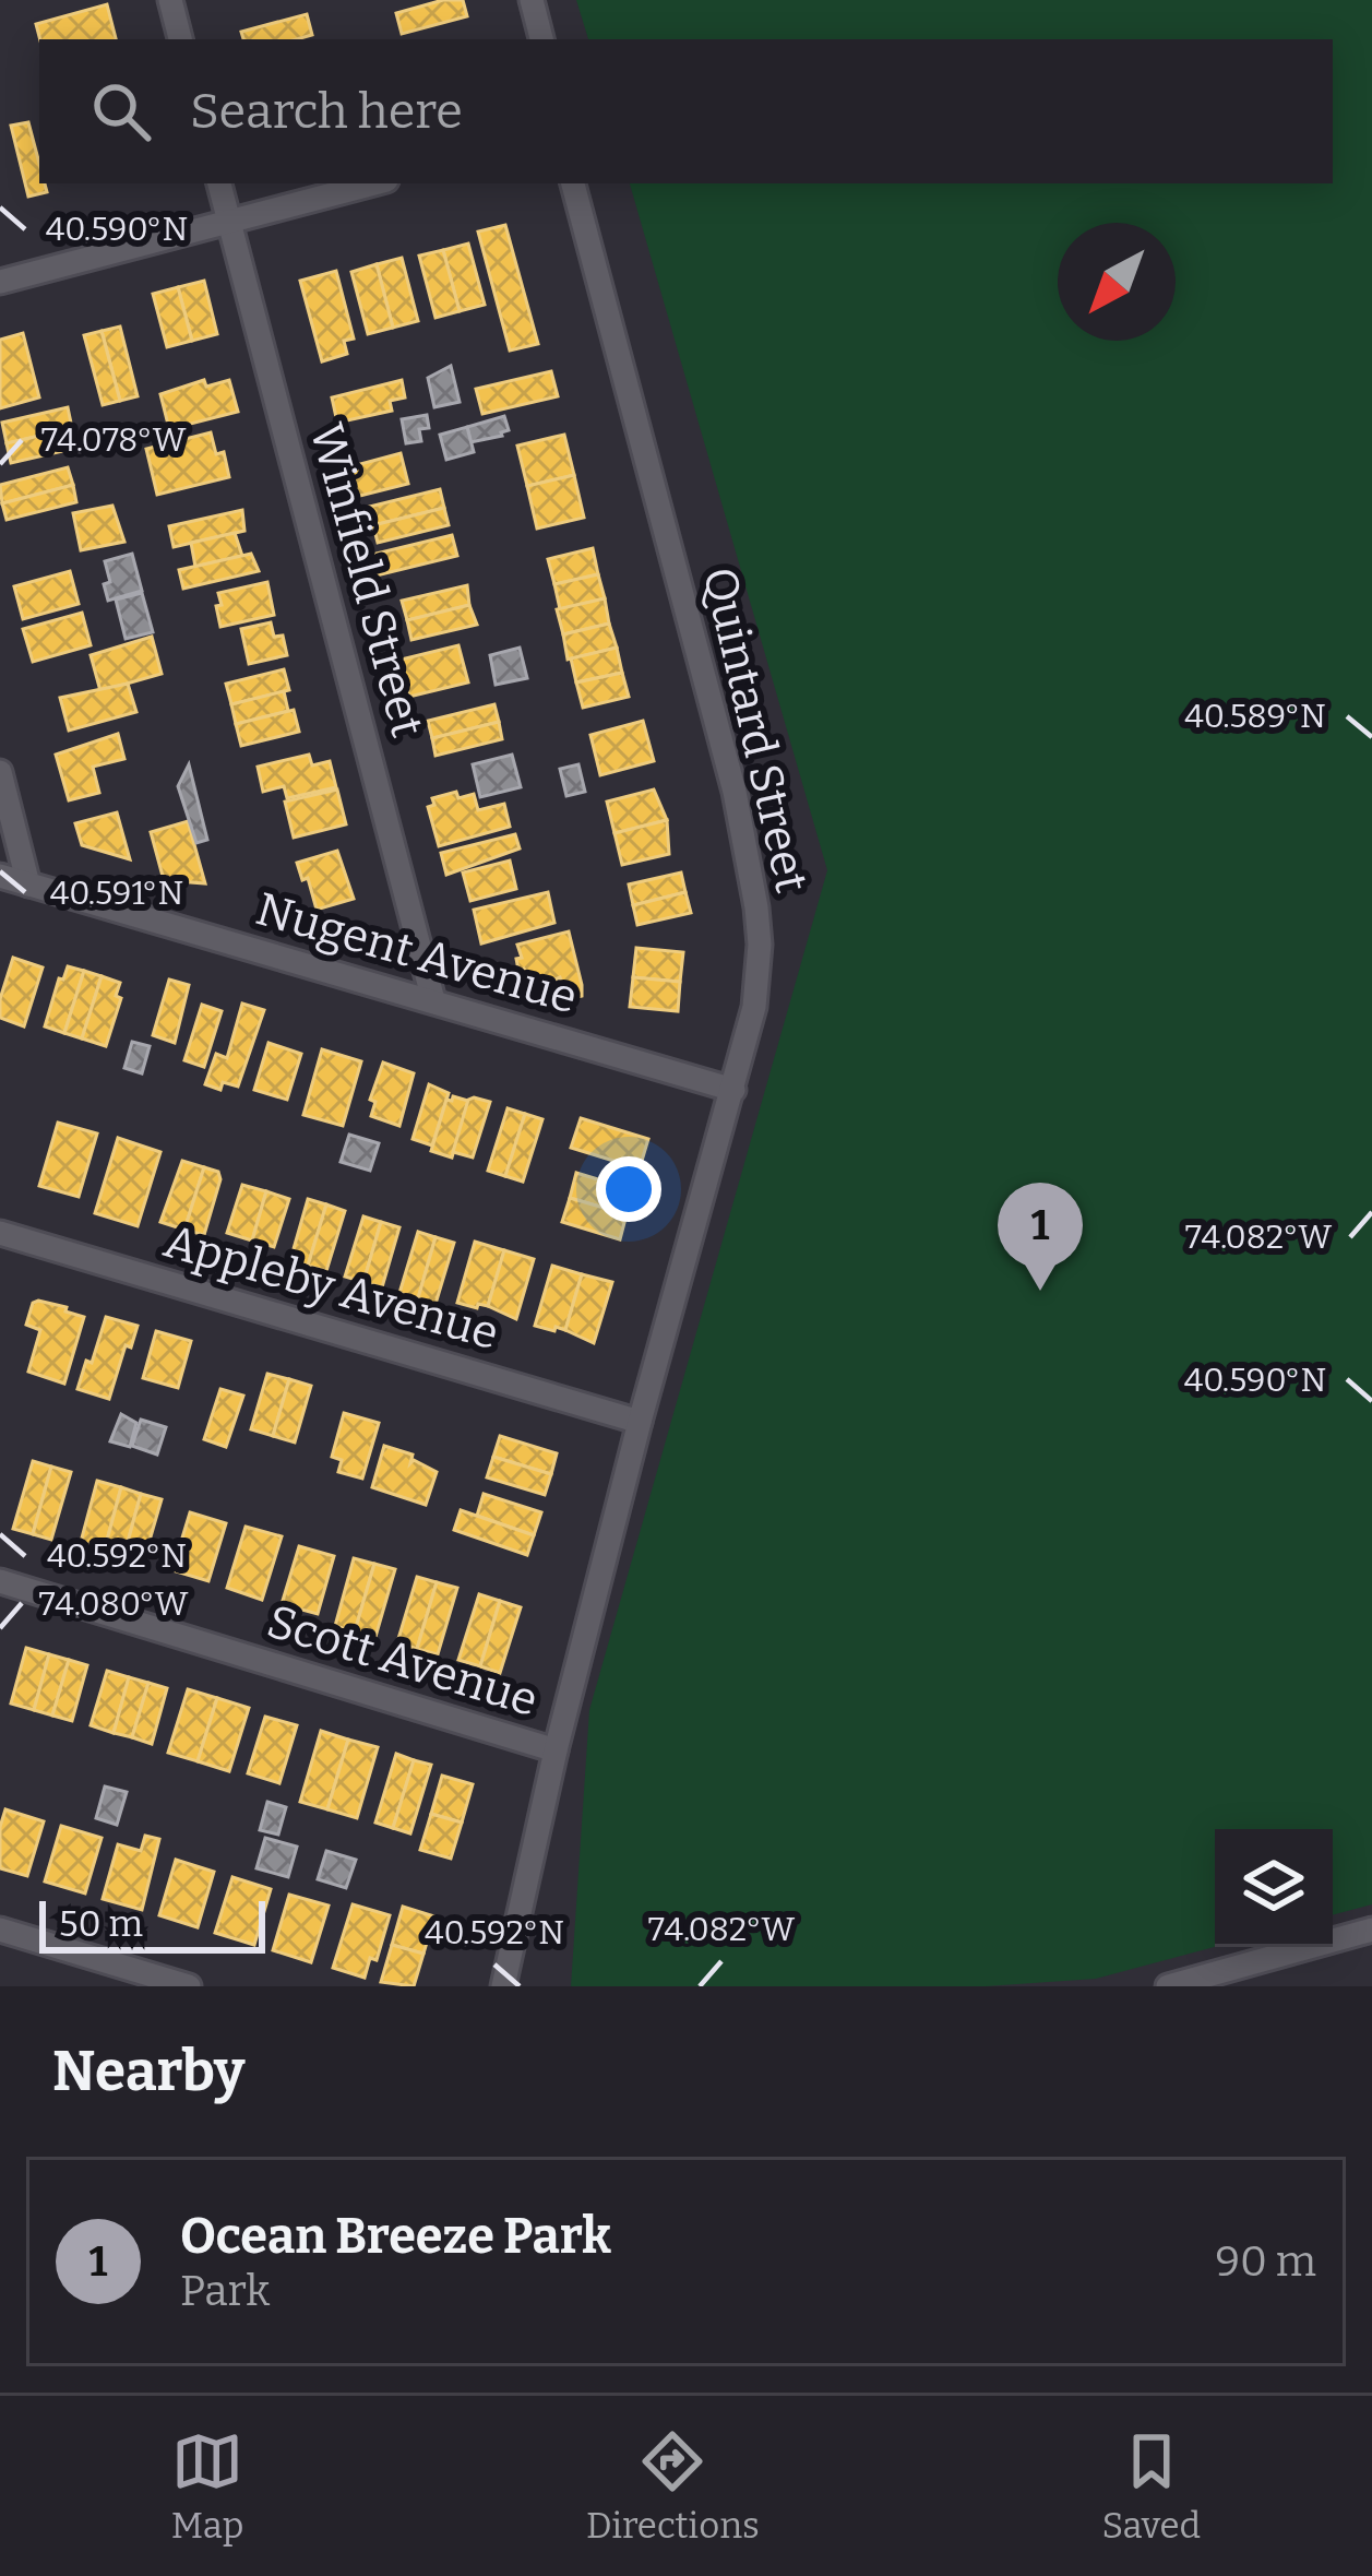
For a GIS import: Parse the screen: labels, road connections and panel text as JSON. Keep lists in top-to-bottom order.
{
  "streets": {
    "street": [
      "Winfield Street",
      "Quintard Street",
      "Nugent Avenue",
      "Appleby Avenue",
      "Scott Avenue"
    ]
  },
  "crossings": [
    ["Winfield Street", "Nugent Avenue"],
    ["Quintard Street", "Nugent Avenue"],
    ["Quintard Street", "Appleby Avenue"],
    ["Quintard Street", "Scott Avenue"]
  ],
  "scale_bar": "50 m",
  "north": "bottom left",
  "page": {
    "search": "Search here",
    "pins": "1",
    "scale": "50 m",
    "heading": "Nearby",
    "list": [
      {
        "mark": "1",
        "name": "Ocean Breeze Park",
        "note": "Park",
        "value": "90 m"
      }
    ],
    "nav": ["Map", "Directions", "Saved"]
  },
  "coordinates": [
    "40.590°N",
    "74.078°W",
    "40.589°N",
    "40.591°N",
    "74.082°W",
    "40.592°N",
    "74.080°W"
  ]
}
